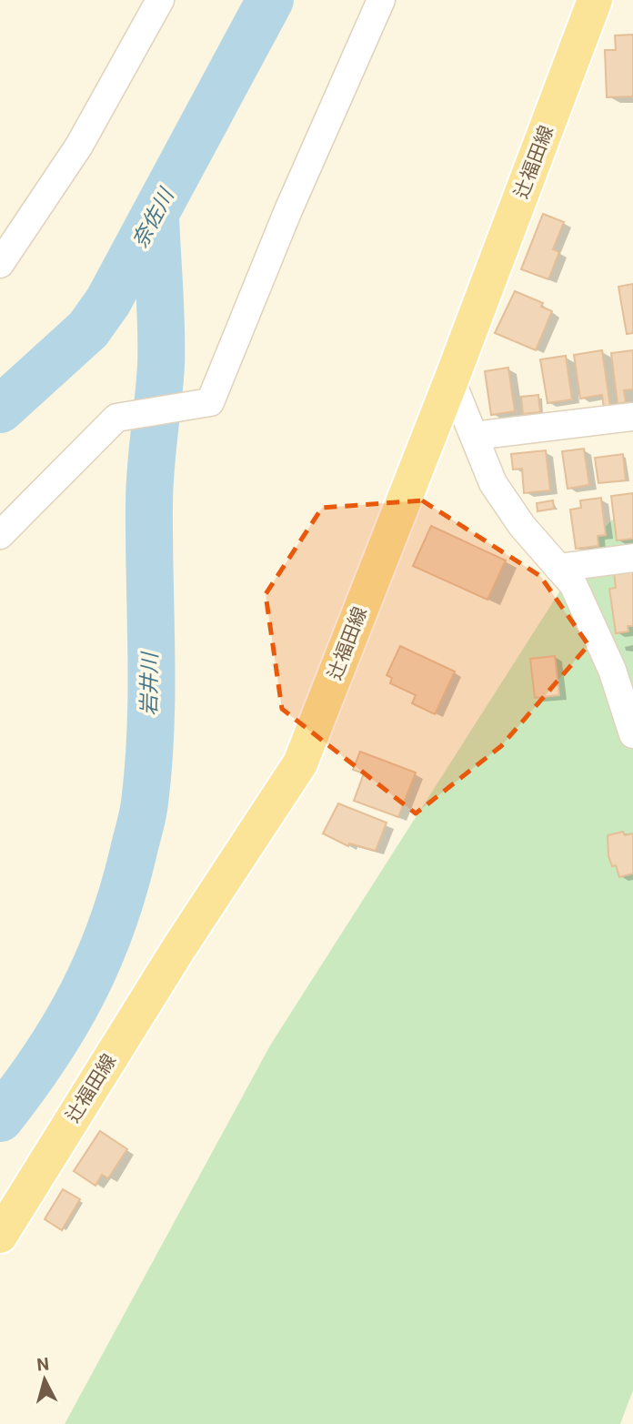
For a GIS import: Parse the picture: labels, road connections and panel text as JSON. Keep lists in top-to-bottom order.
{
  "streets": {
    "main road": ["辻福田線"]
  },
  "water": ["奈佐川", "岩井川"],
  "north": "top"
}
